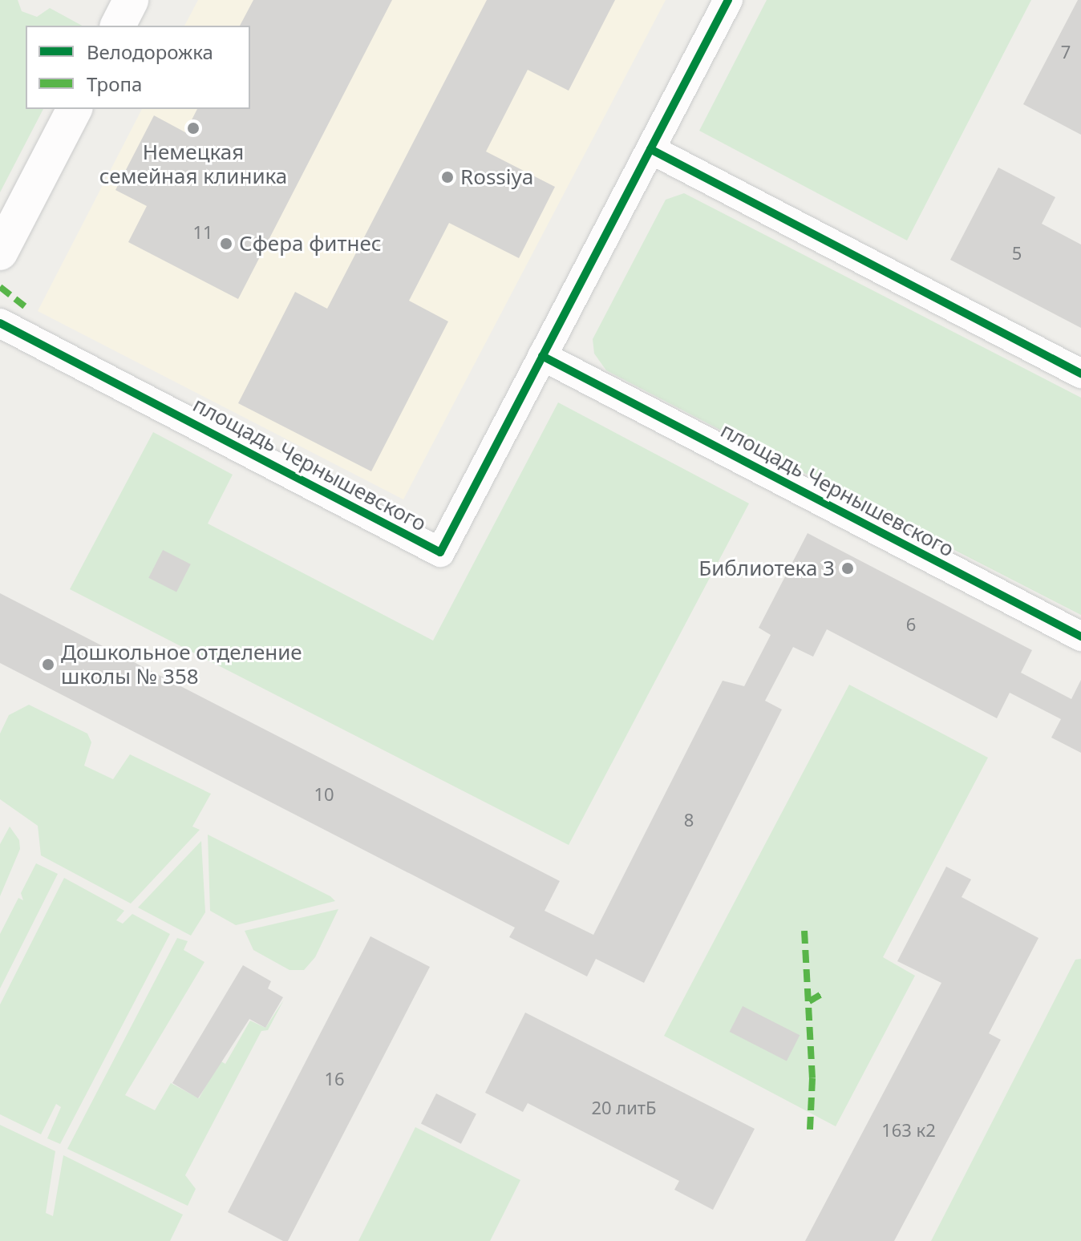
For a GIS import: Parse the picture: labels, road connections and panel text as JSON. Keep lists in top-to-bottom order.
{
  "streets": {
    "street": ["площадь Чернышевского"]
  },
  "places": [
    "Немецкая семейная клиника",
    "Rossiya",
    "Сфера фитнес",
    "Библиотека 3",
    "Дошкольное отделение школы № 358"
  ],
  "house_numbers": [
    "7",
    "11",
    "5",
    "6",
    "10",
    "8",
    "16",
    "20 литБ",
    "163 к2"
  ],
  "legend": ["Велодорожка", "Тропа"]
}
